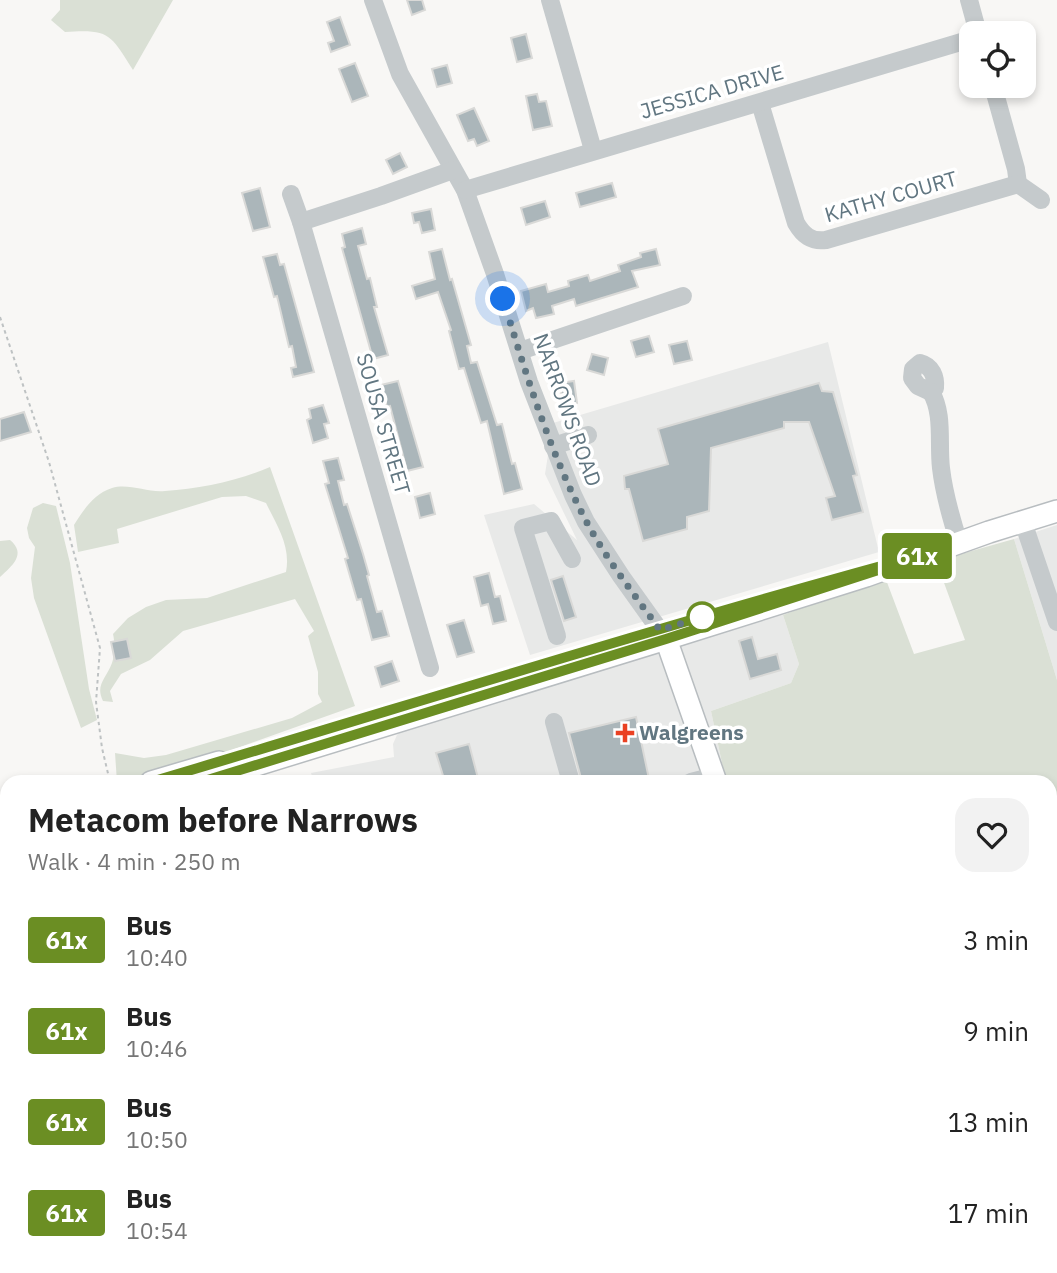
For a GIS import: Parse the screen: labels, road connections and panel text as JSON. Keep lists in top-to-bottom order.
{
  "streets": {
    "street": [
      "JESSICA DRIVE",
      "KATHY COURT",
      "NARROWS ROAD",
      "SOUSA STREET"
    ]
  },
  "crossings": [
    ["JESSICA DRIVE", "KATHY COURT"],
    ["JESSICA DRIVE", "NARROWS ROAD"]
  ],
  "places": {
    "health": ["Walgreens"]
  },
  "lines": ["bus line 61x"],
  "page": {
    "on_map": "61x",
    "heading": ["Metacom before Narrows", "Walk · 4 min · 250 m"],
    "list": [
      {
        "mark": "61x",
        "name": "Bus",
        "note": "10:40",
        "value": "3 min"
      },
      {
        "mark": "61x",
        "name": "Bus",
        "note": "10:46",
        "value": "9 min"
      },
      {
        "mark": "61x",
        "name": "Bus",
        "note": "10:50",
        "value": "13 min"
      },
      {
        "mark": "61x",
        "name": "Bus",
        "note": "10:54",
        "value": "17 min"
      }
    ]
  }
}
